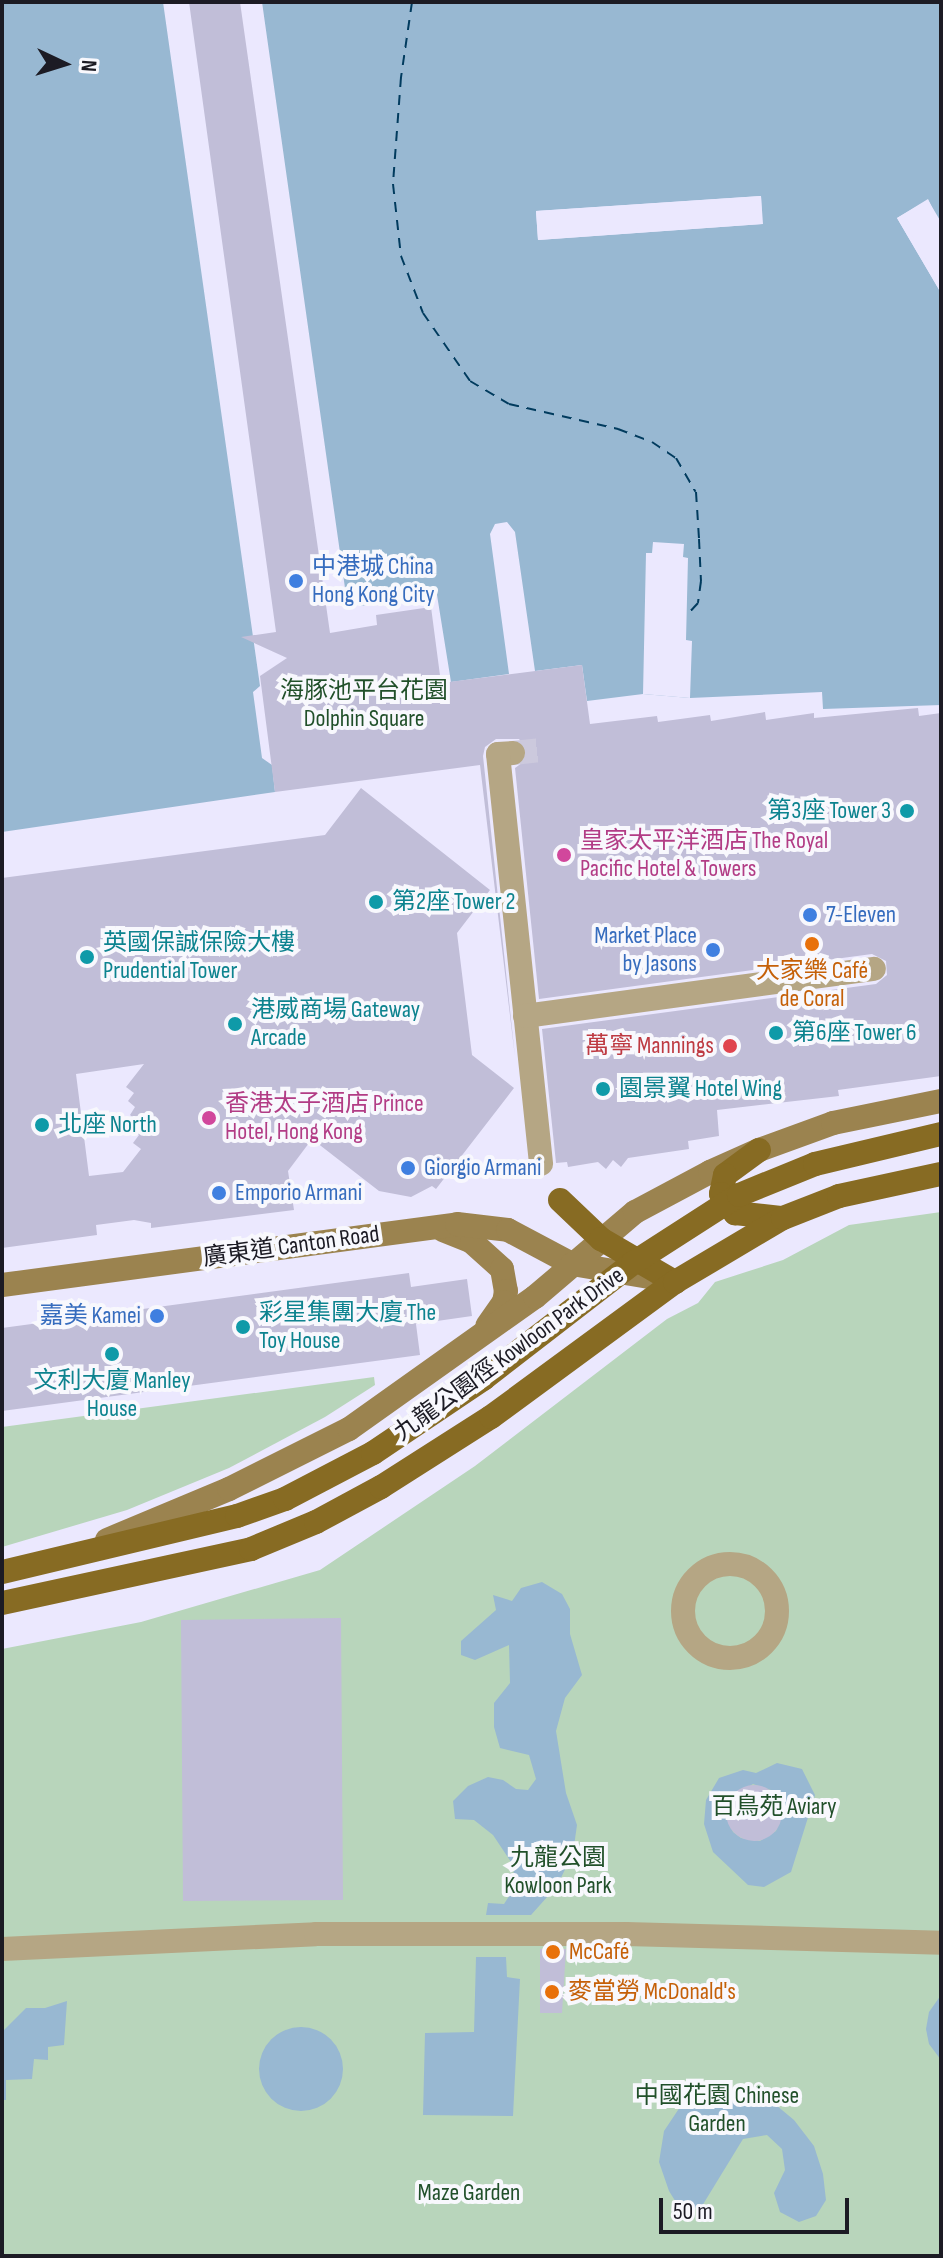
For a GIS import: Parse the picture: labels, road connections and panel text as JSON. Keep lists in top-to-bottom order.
{
  "streets": {
    "main road": ["廣東道 Canton Road", "九龍公園徑 Kowloon Park Drive"]
  },
  "crossings": [
    ["廣東道 Canton Road", "九龍公園徑 Kowloon Park Drive"]
  ],
  "parks": [
    "海豚池平台花園 Dolphin Square",
    "百鳥苑 Aviary",
    "九龍公園 Kowloon Park",
    "中國花園 Chinese Garden",
    "Maze Garden"
  ],
  "places": [
    "中港城 China Hong Kong City",
    "第3座 Tower 3",
    "皇家太平洋酒店 The Royal Pacific Hotel & Towers",
    "第2座 Tower 2",
    "7-Eleven",
    "大家樂 Café de Coral",
    "Market Place by Jasons",
    "英國保誠保險大樓 Prudential Tower",
    "港威商場 Gateway Arcade",
    "第6座 Tower 6",
    "萬寧 Mannings",
    "園景翼 Hotel Wing",
    "香港太子酒店 Prince Hotel, Hong Kong",
    "北座 North",
    "Giorgio Armani",
    "Emporio Armani",
    "嘉美 Kamei",
    "彩星集團大廈 The Toy House",
    "文利大廈 Manley House",
    "McCafé",
    "麥當勞 McDonald's"
  ],
  "scale_bar": "50 m",
  "north": "right"
}
